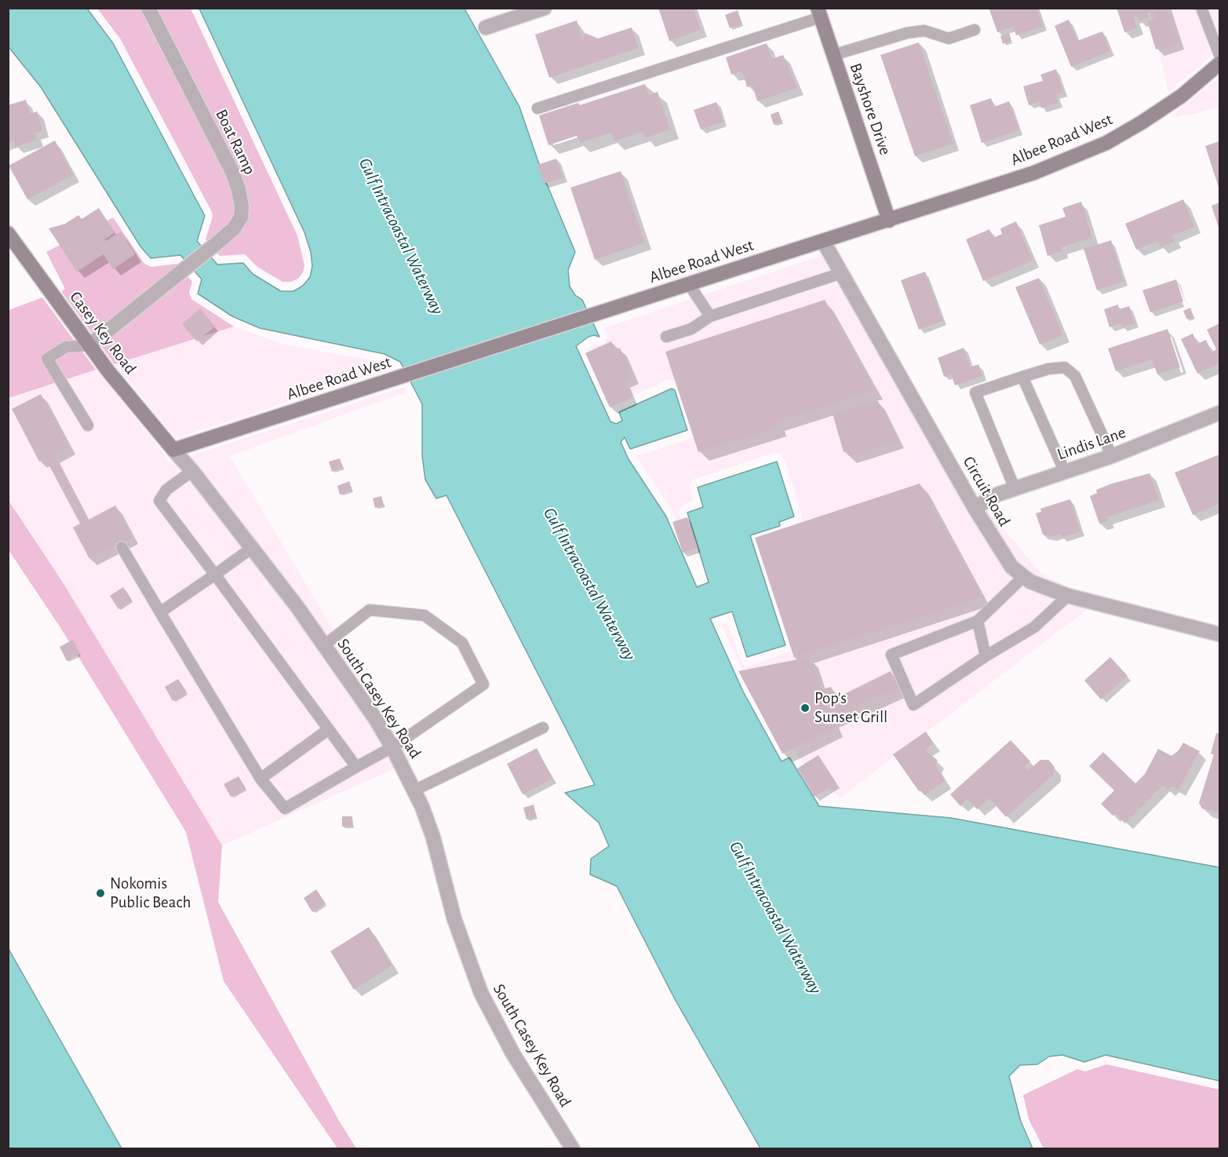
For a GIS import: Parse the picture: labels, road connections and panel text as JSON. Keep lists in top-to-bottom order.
{
  "streets": {
    "street": [
      "Bayshore Drive",
      "Albee Road West",
      "Boat Ramp",
      "Casey Key Road",
      "Lindis Lane",
      "Circuit Road",
      "South Casey Key Road"
    ]
  },
  "crossings": [
    ["Bayshore Drive", "Albee Road West"],
    ["Albee Road West", "Casey Key Road"],
    ["Albee Road West", "Circuit Road"],
    ["Albee Road West", "South Casey Key Road"],
    ["Boat Ramp", "Casey Key Road"],
    ["Casey Key Road", "South Casey Key Road"],
    ["Lindis Lane", "Circuit Road"]
  ],
  "water": ["Gulf Intracoastal Waterway"],
  "places": ["Pop's Sunset Grill", "Nokomis Public Beach"]
}
